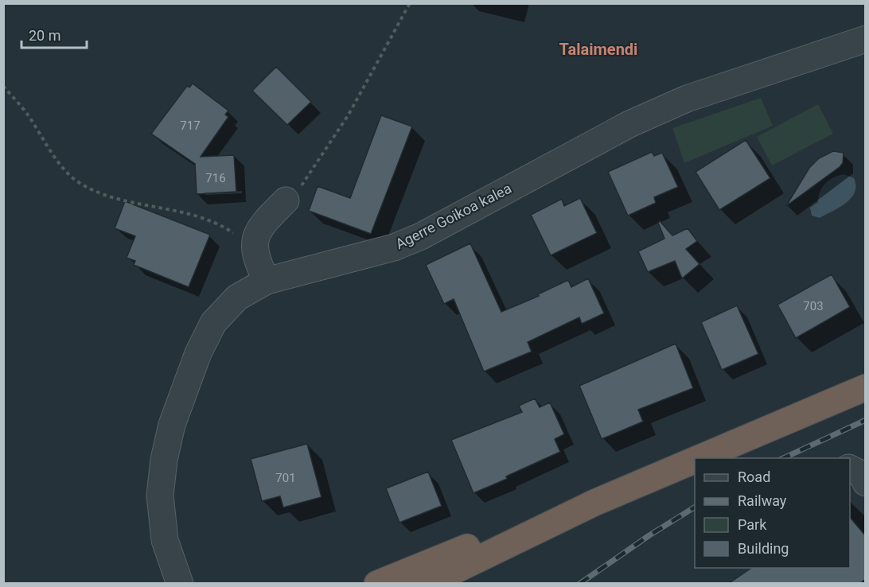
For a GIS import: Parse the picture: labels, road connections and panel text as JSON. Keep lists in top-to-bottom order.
{
  "streets": {
    "street": ["Agerre Goikoa kalea"]
  },
  "districts": ["Talaimendi"],
  "house_numbers": [
    "717",
    "716",
    "703",
    "701"
  ],
  "legend": [
    "Road",
    "Railway",
    "Park",
    "Building"
  ],
  "scale_bar": "20 m"
}
